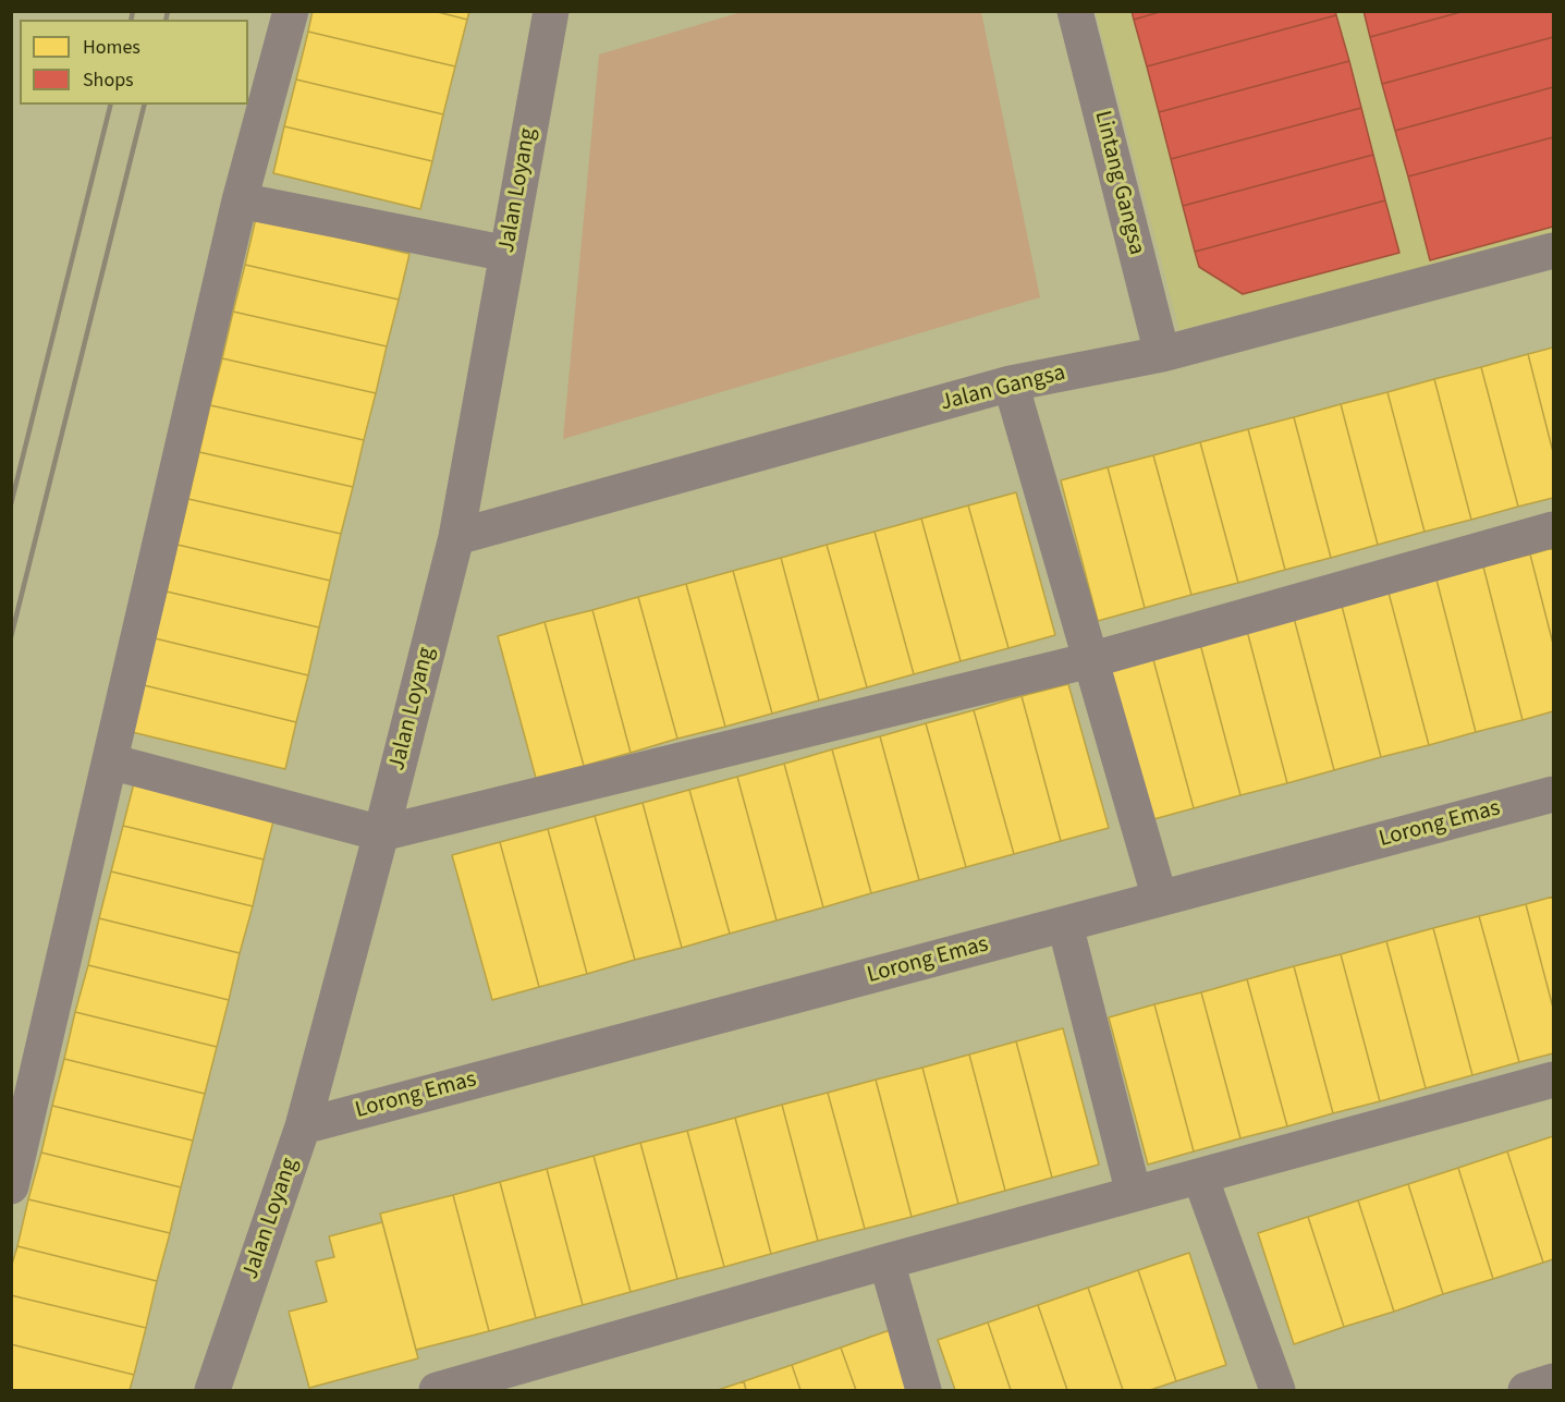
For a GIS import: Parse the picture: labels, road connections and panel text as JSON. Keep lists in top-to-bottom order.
{
  "streets": {
    "street": [
      "Lintang Gangsa",
      "Jalan Loyang",
      "Jalan Gangsa",
      "Lorong Emas"
    ]
  },
  "crossings": [
    ["Lintang Gangsa", "Jalan Gangsa"],
    ["Jalan Loyang", "Jalan Gangsa"],
    ["Jalan Loyang", "Lorong Emas"]
  ],
  "legend": ["Homes", "Shops"]
}
